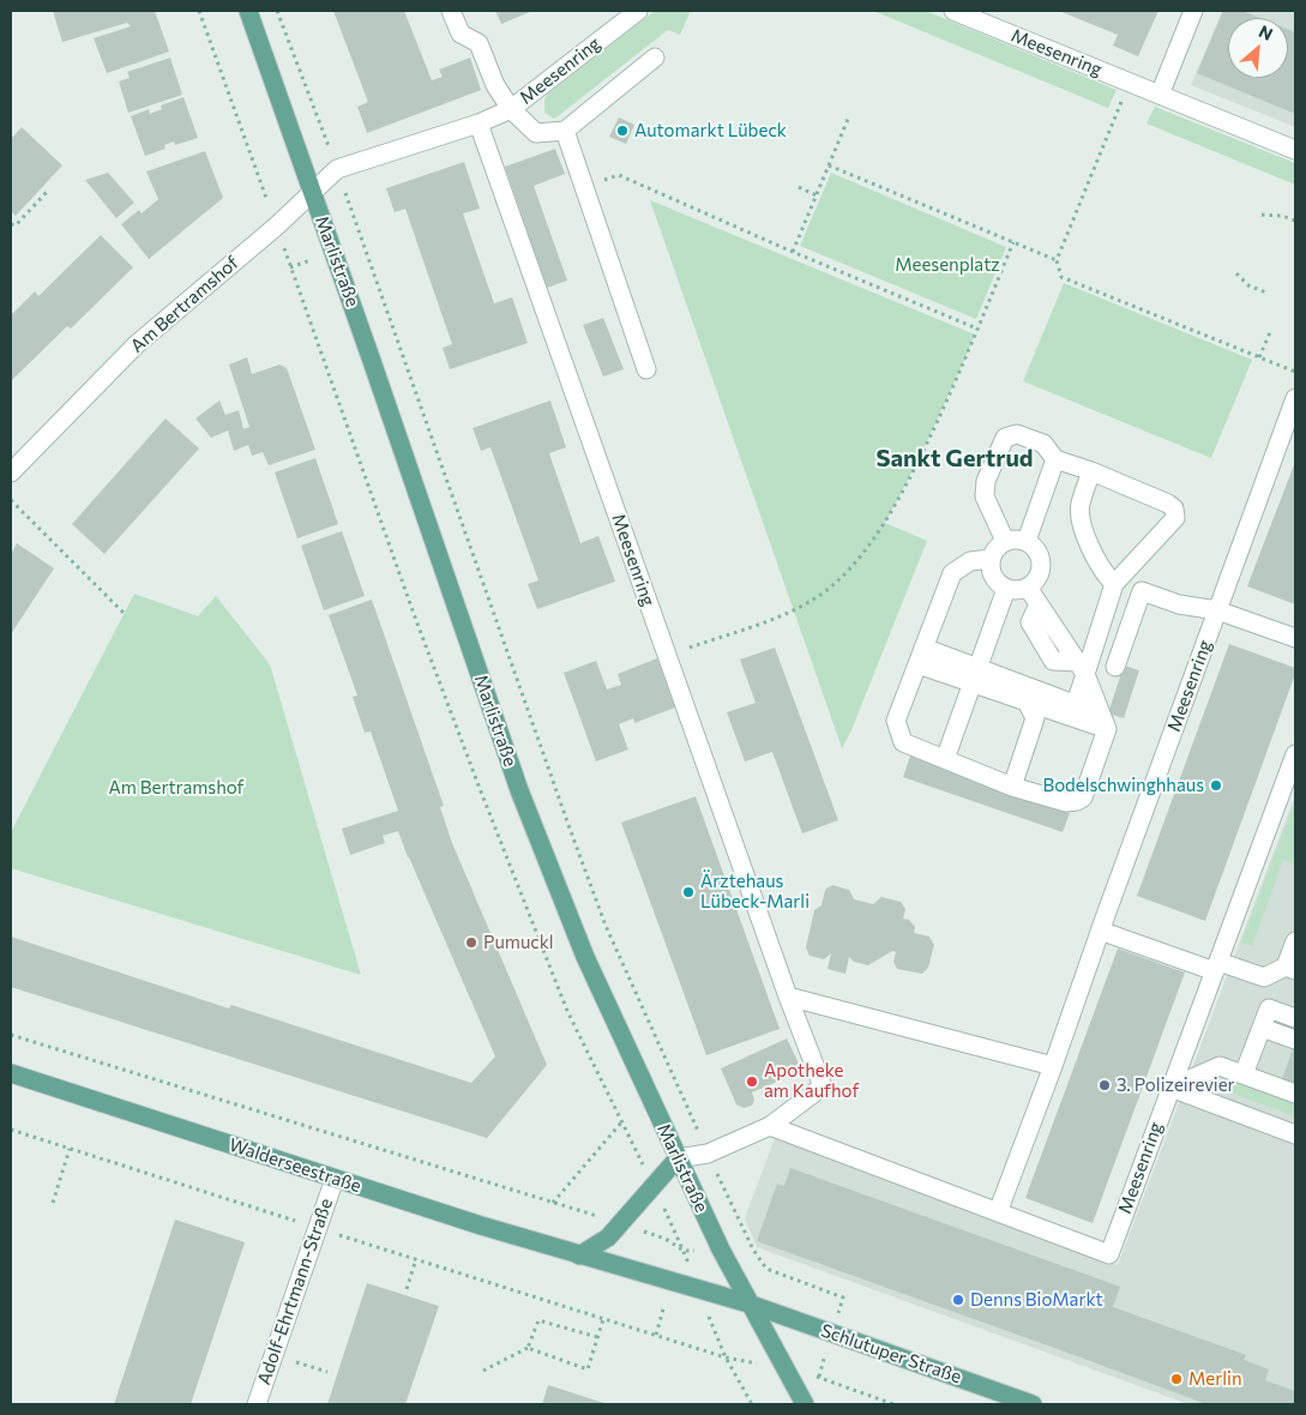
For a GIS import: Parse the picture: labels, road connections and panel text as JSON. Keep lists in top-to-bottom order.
{
  "streets": {
    "main road": ["Marlistraße", "Walderseestraße", "Schlutuper Straße"],
    "street": ["Meesenring", "Am Bertramshof", "Adolf-Ehrtmann-Straße"]
  },
  "crossings": [
    ["Meesenring", "Marlistraße"],
    ["Meesenring", "Am Bertramshof"],
    ["Marlistraße", "Am Bertramshof"],
    ["Marlistraße", "Walderseestraße"],
    ["Marlistraße", "Schlutuper Straße"],
    ["Walderseestraße", "Adolf-Ehrtmann-Straße"],
    ["Walderseestraße", "Schlutuper Straße"]
  ],
  "districts": ["Sankt Gertrud"],
  "parks": ["Meesenplatz", "Am Bertramshof"],
  "places": [
    "Automarkt Lübeck",
    "Bodelschwinghhaus",
    "Ärztehaus Lübeck-Marli",
    "Pumuckl",
    "Apotheke am Kaufhof",
    "3. Polizeirevier",
    "Denns BioMarkt",
    "Merlin"
  ],
  "north": "top right"
}
